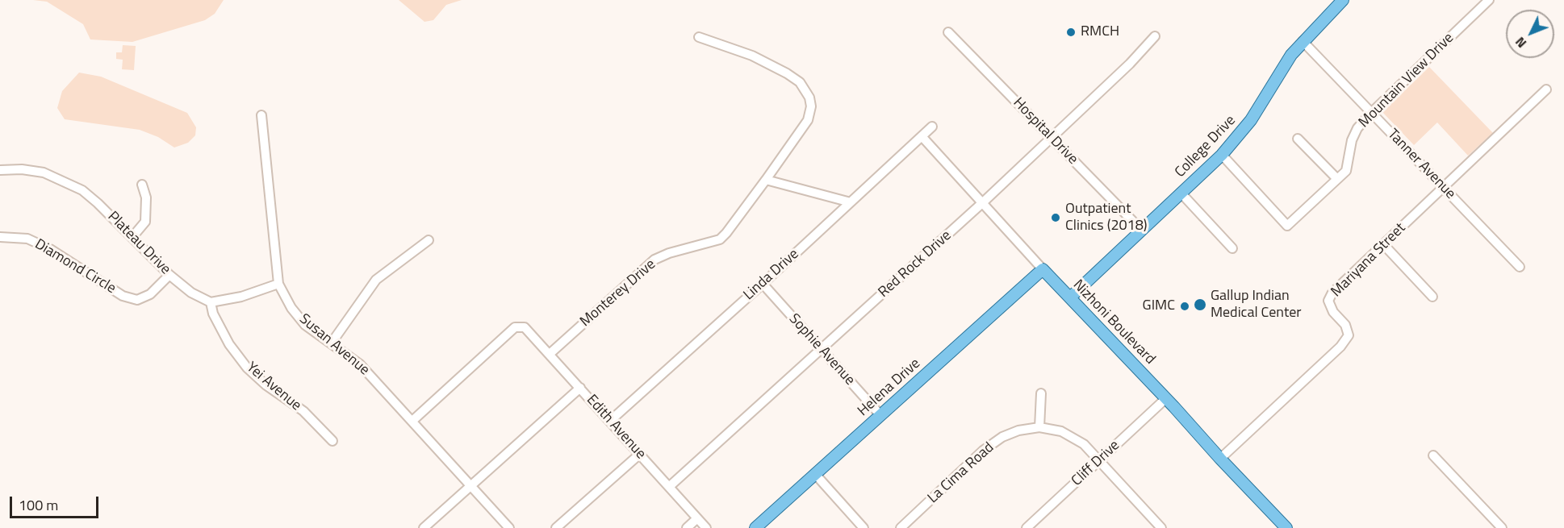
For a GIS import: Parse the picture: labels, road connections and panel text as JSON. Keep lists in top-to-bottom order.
{
  "streets": {
    "main road": ["College Drive", "Nizhoni Boulevard", "Helena Drive"],
    "street": [
      "Mountain View Drive",
      "Hospital Drive",
      "Tanner Avenue",
      "Plateau Drive",
      "Mariyana Street",
      "Red Rock Drive",
      "Diamond Circle",
      "Linda Drive",
      "Monterey Drive",
      "Susan Avenue",
      "Sophie Avenue",
      "Yei Avenue",
      "Edith Avenue",
      "Cliff Drive",
      "La Cima Road"
    ]
  },
  "crossings": [
    ["Mountain View Drive", "College Drive"],
    ["Mountain View Drive", "Tanner Avenue"],
    ["Hospital Drive", "College Drive"],
    ["Hospital Drive", "Red Rock Drive"],
    ["College Drive", "Tanner Avenue"],
    ["College Drive", "Nizhoni Boulevard"],
    ["Tanner Avenue", "Mariyana Street"],
    ["Plateau Drive", "Diamond Circle"],
    ["Plateau Drive", "Yei Avenue"],
    ["Mariyana Street", "Nizhoni Boulevard"],
    ["Red Rock Drive", "Nizhoni Boulevard"],
    ["Red Rock Drive", "Sophie Avenue"],
    ["Red Rock Drive", "Edith Avenue"],
    ["Linda Drive", "Nizhoni Boulevard"],
    ["Linda Drive", "Sophie Avenue"],
    ["Linda Drive", "Edith Avenue"],
    ["Monterey Drive", "Edith Avenue"],
    ["Nizhoni Boulevard", "Helena Drive"],
    ["Nizhoni Boulevard", "Cliff Drive"],
    ["Susan Avenue", "Edith Avenue"],
    ["Sophie Avenue", "Helena Drive"],
    ["Cliff Drive", "La Cima Road"]
  ],
  "places": [
    "RMCH",
    "Outpatient Clinics (2018)",
    "Gallup Indian Medical Center",
    "GIMC"
  ],
  "scale_bar": "100 m",
  "north": "bottom left"
}
